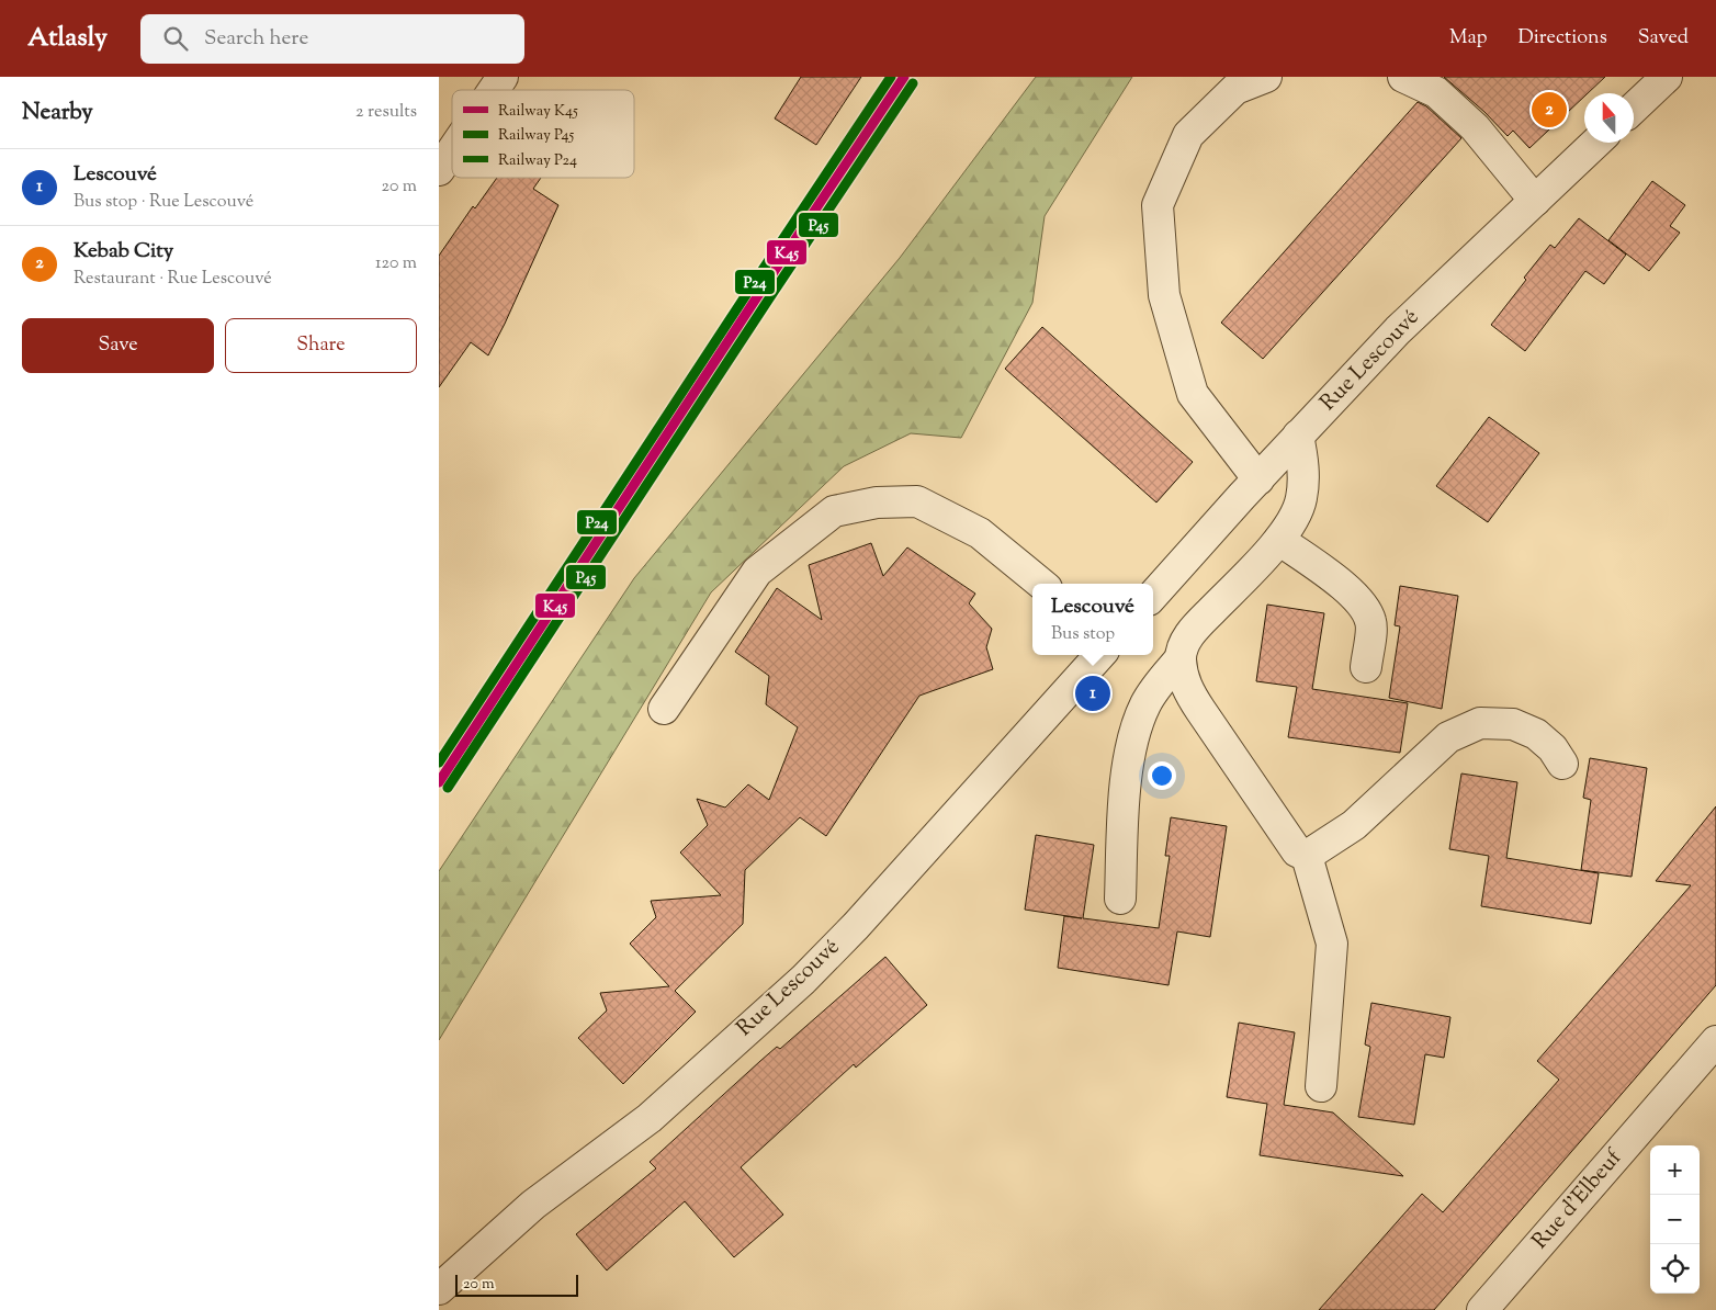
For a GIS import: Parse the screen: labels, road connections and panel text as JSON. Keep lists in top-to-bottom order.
{
  "streets": {
    "street": ["Rue Lescouvé", "Rue d'Elbeuf"]
  },
  "lines": ["rail line K45", "rail line P24", "rail line P45"],
  "legend": ["Railway K45", "Railway P45", "Railway P24"],
  "scale_bar": "20 m",
  "north": "top",
  "page": {
    "header": "Atlasly",
    "search": "Search here",
    "nav": ["Map", "Directions", "Saved"],
    "heading": ["Nearby", "2 results"],
    "pins": ["2", "1"],
    "list": [
      {
        "mark": "1",
        "name": "Lescouvé",
        "note": "Bus stop · Rue Lescouvé",
        "value": "20 m"
      },
      {
        "mark": "2",
        "name": "Kebab City",
        "note": "Restaurant · Rue Lescouvé",
        "value": "120 m"
      }
    ],
    "buttons": ["Save", "Share"],
    "popup": ["Lescouvé", "Bus stop"],
    "map_buttons": ["+", "−"],
    "scale": "20 m"
  }
}
